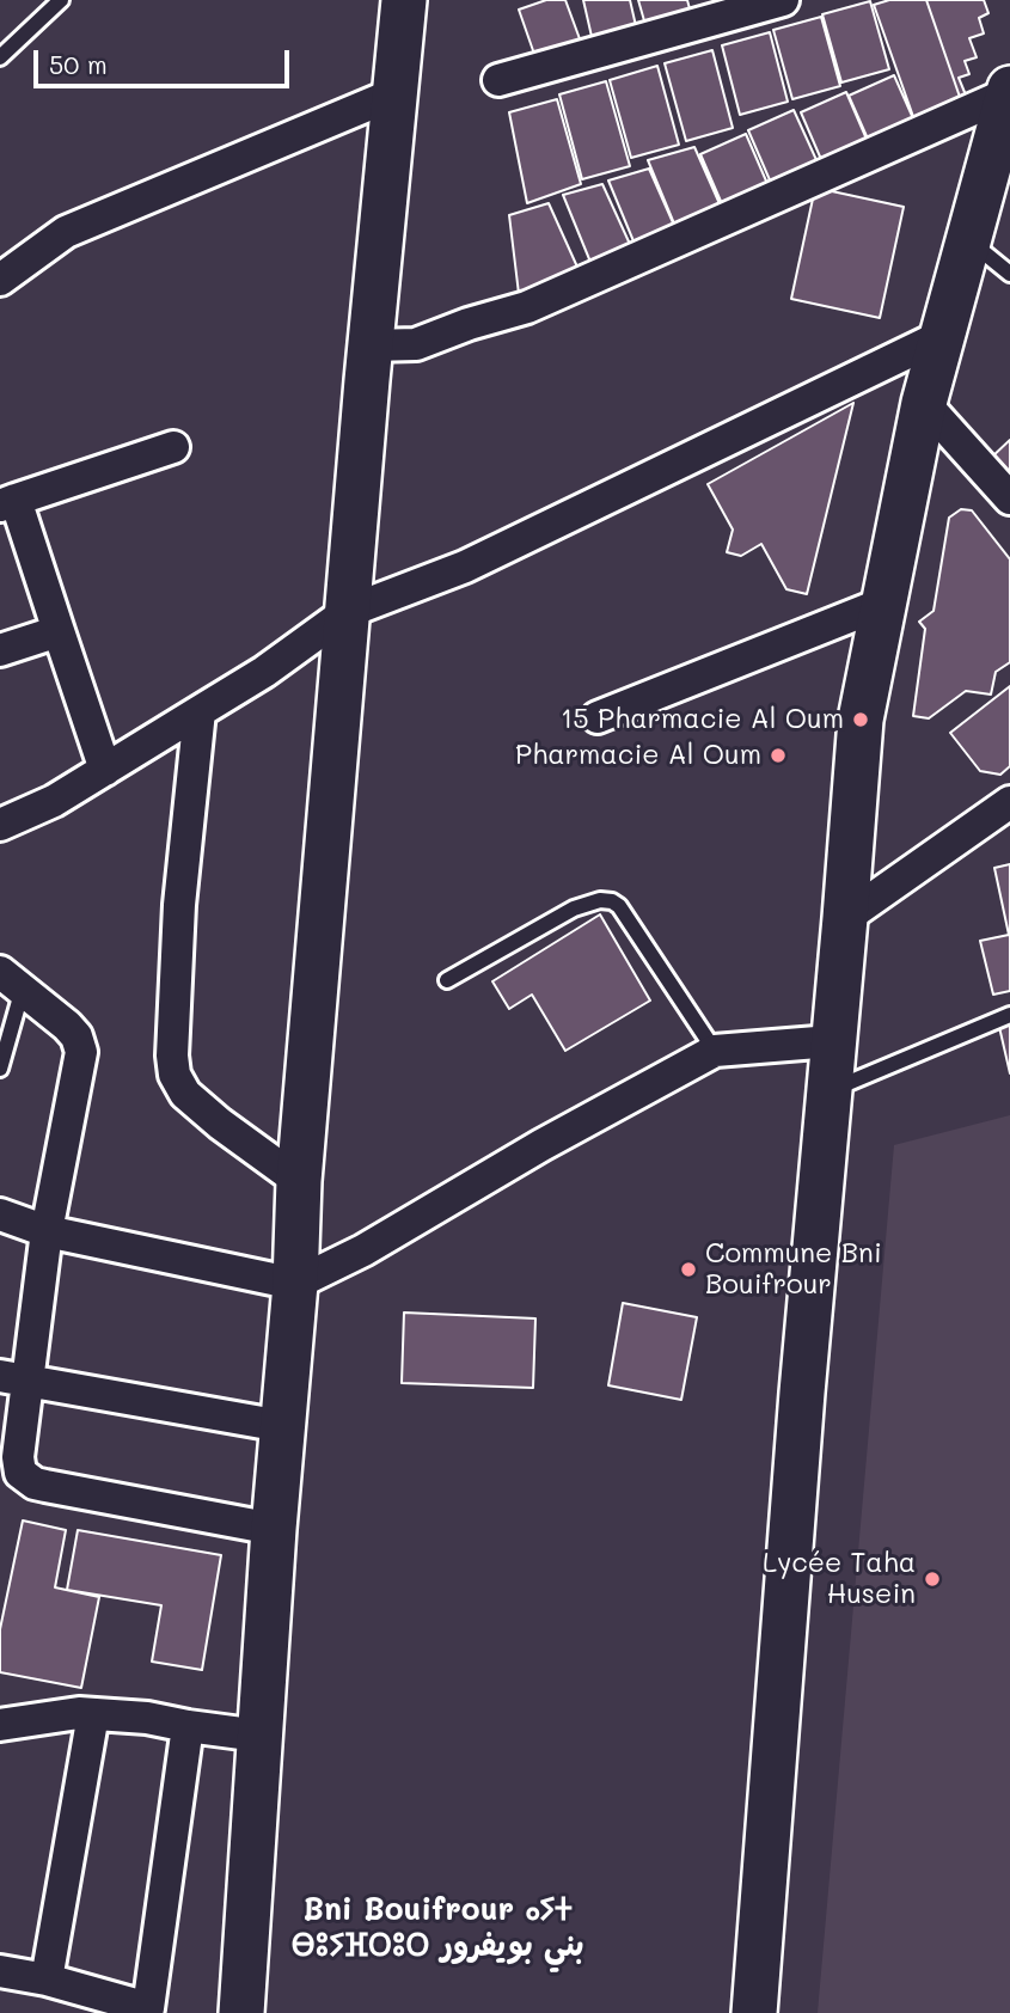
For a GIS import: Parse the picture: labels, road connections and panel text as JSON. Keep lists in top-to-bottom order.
{
  "districts": ["Bni Bouifrour ⴰⵢⵜ ⴱⵓⵢⴼⵔⵓⵔ بني بويفرور"],
  "places": [
    "15 Pharmacie Al Oum",
    "Pharmacie Al Oum",
    "Commune Bni Bouifrour",
    "Lycée Taha Husein"
  ],
  "scale_bar": "50 m"
}
